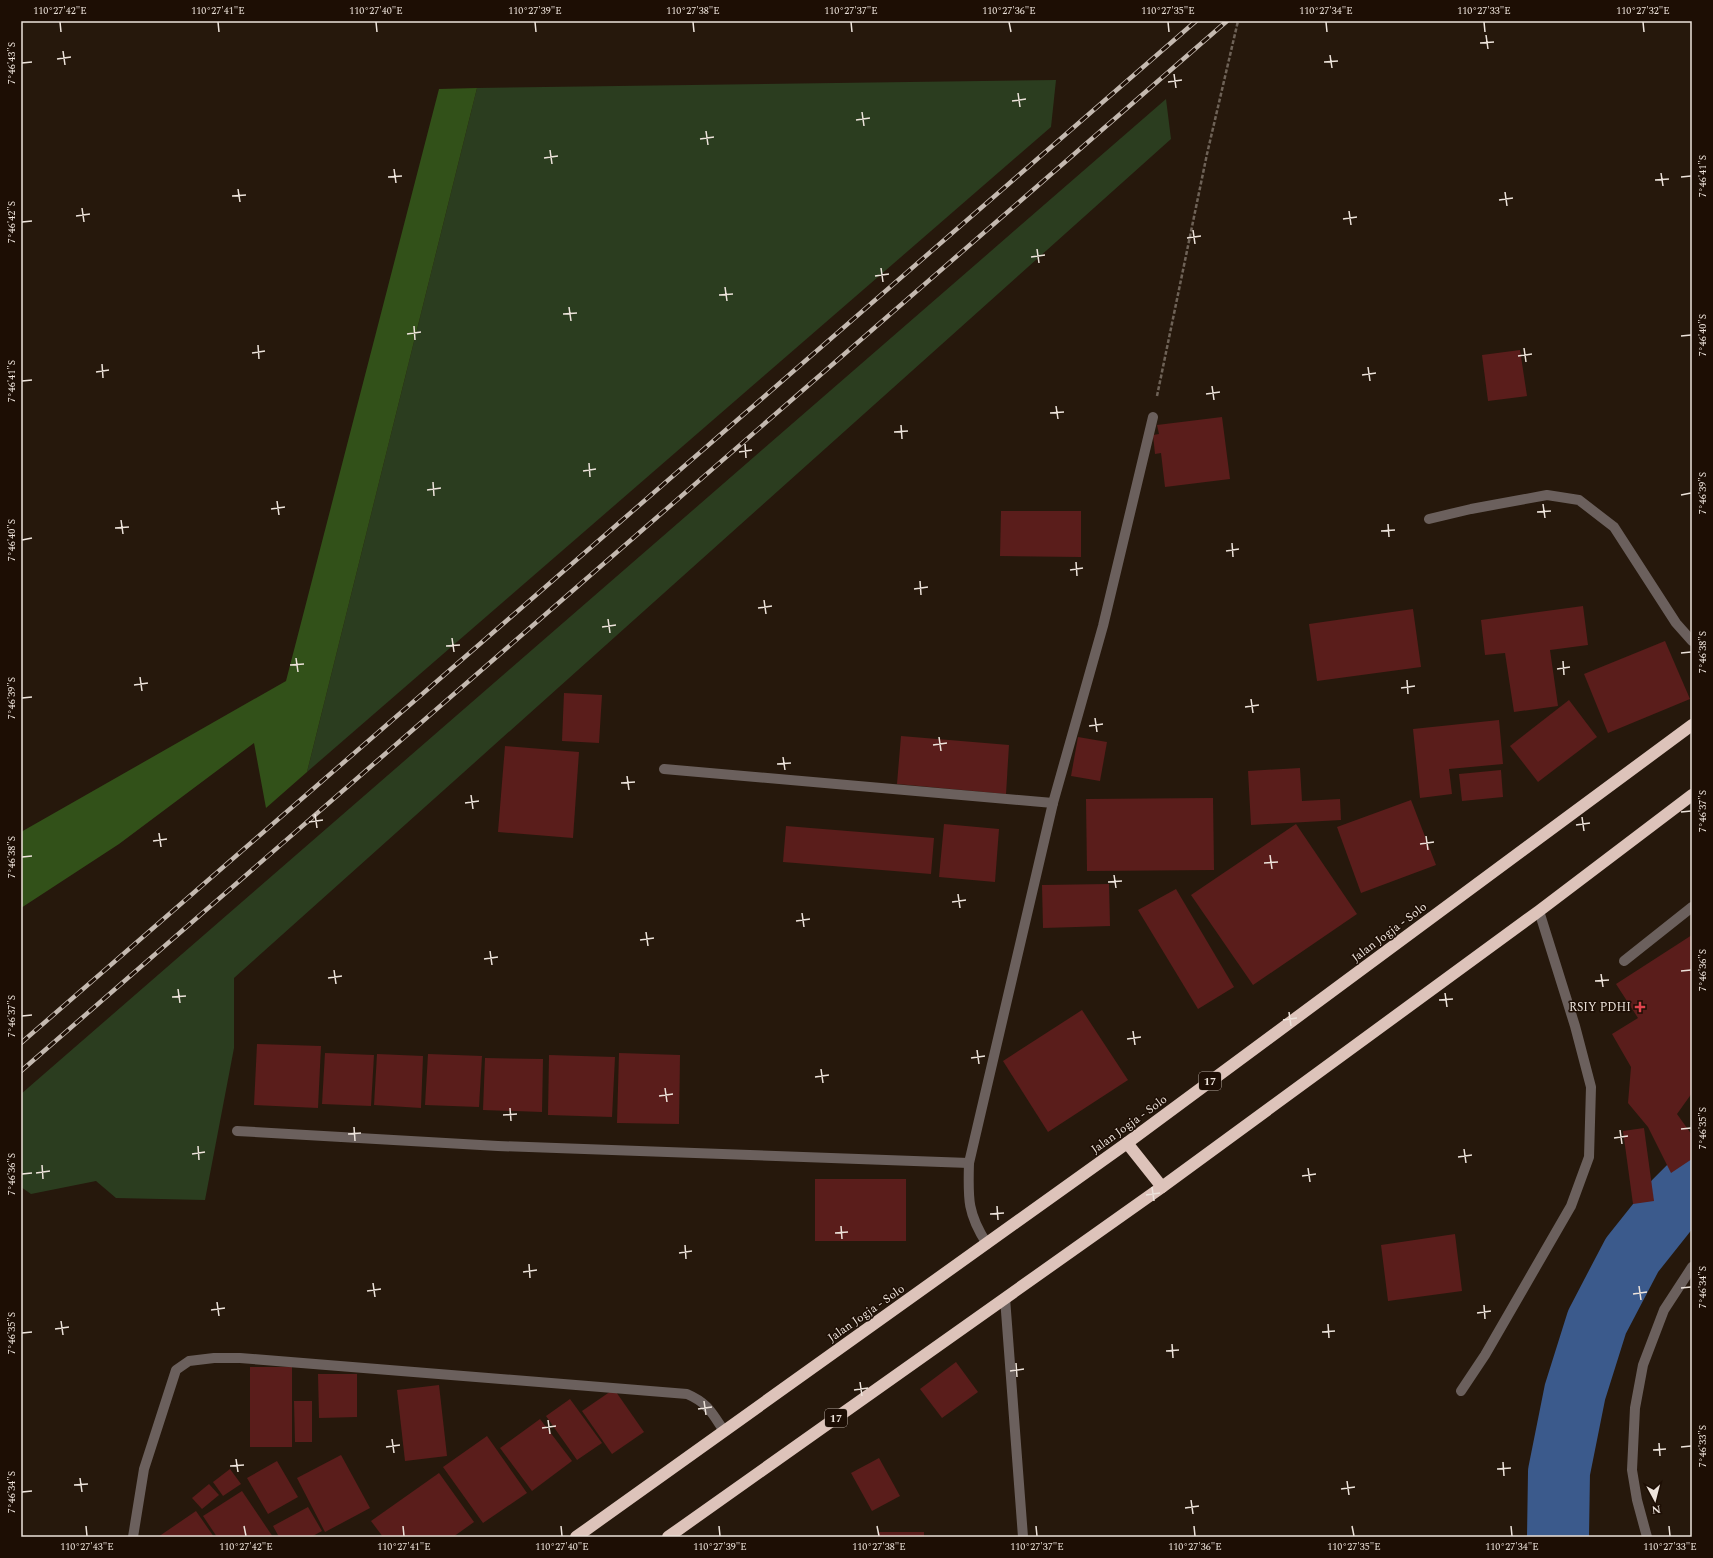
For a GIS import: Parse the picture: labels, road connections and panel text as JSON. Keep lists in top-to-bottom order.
{
  "streets": {
    "highway": ["Jalan Jogja - Solo", "17"]
  },
  "places": {
    "health": ["RSIY PDHI"]
  },
  "north": "bottom",
  "coordinates": [
    "110°27'42\"E",
    "110°27'41\"E",
    "110°27'40\"E",
    "110°27'39\"E",
    "110°27'38\"E",
    "110°27'37\"E",
    "110°27'36\"E",
    "110°27'35\"E",
    "110°27'34\"E",
    "110°27'33\"E",
    "110°27'32\"E",
    "7°46'43\"S",
    "7°46'41\"S",
    "7°46'42\"S",
    "7°46'40\"S",
    "7°46'39\"S",
    "7°46'38\"S",
    "7°46'37\"S",
    "7°46'36\"S",
    "7°46'35\"S",
    "7°46'34\"S",
    "7°46'33\"S",
    "110°27'43\"E"
  ]
}
